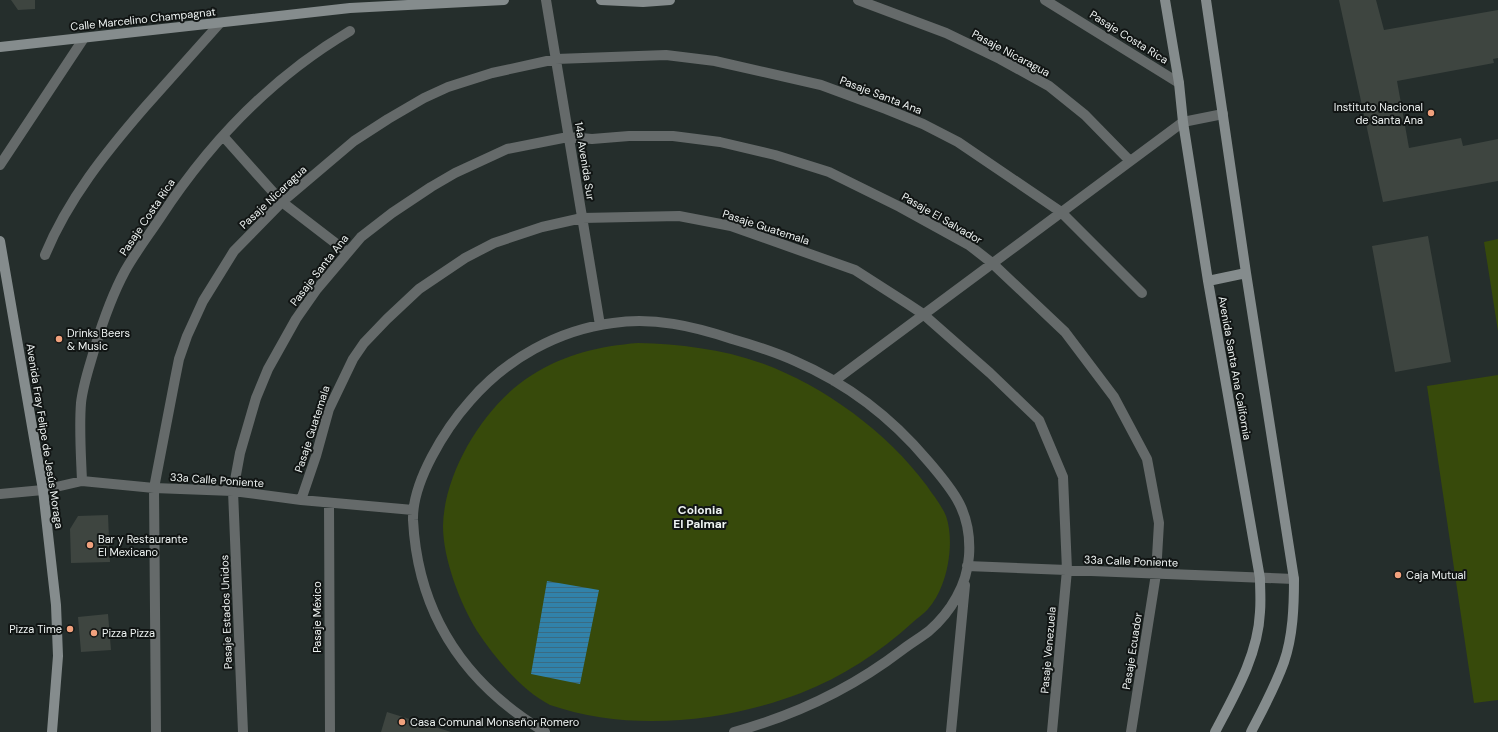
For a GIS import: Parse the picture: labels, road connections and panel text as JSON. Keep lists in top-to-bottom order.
{
  "streets": {
    "street": [
      "Calle Marcelino Champagnat",
      "Pasaje Costa Rica",
      "Pasaje Nicaragua",
      "Pasaje Santa Ana",
      "14a Avenida Sur",
      "Pasaje El Salvador",
      "Pasaje Guatemala",
      "Avenida Santa Ana California",
      "Avenida Fray Felipe de Jesús Moraga",
      "33a Calle Poniente",
      "Pasaje Estados Unidos",
      "Pasaje México",
      "Pasaje Venezuela",
      "Pasaje Ecuador"
    ]
  },
  "crossings": [
    ["Pasaje Costa Rica", "Avenida Santa Ana California"],
    ["Pasaje Costa Rica", "33a Calle Poniente"],
    ["Pasaje Nicaragua", "Pasaje Santa Ana"],
    ["Pasaje Nicaragua", "14a Avenida Sur"],
    ["Pasaje Nicaragua", "33a Calle Poniente"],
    ["Pasaje Santa Ana", "14a Avenida Sur"],
    ["Pasaje Santa Ana", "Pasaje El Salvador"],
    ["Pasaje Santa Ana", "33a Calle Poniente"],
    ["Pasaje Santa Ana", "Pasaje Estados Unidos"],
    ["14a Avenida Sur", "Pasaje El Salvador"],
    ["14a Avenida Sur", "Pasaje Guatemala"],
    ["Pasaje El Salvador", "33a Calle Poniente"],
    ["Pasaje El Salvador", "Pasaje Ecuador"],
    ["Pasaje Guatemala", "33a Calle Poniente"],
    ["Pasaje Guatemala", "Pasaje Venezuela"],
    ["Avenida Santa Ana California", "33a Calle Poniente"],
    ["Avenida Fray Felipe de Jesús Moraga", "33a Calle Poniente"],
    ["33a Calle Poniente", "Pasaje Estados Unidos"],
    ["33a Calle Poniente", "Pasaje México"],
    ["33a Calle Poniente", "Pasaje Venezuela"],
    ["33a Calle Poniente", "Pasaje Ecuador"]
  ],
  "districts": ["Colonia El Palmar"],
  "places": [
    "Instituto Nacional de Santa Ana",
    "Drinks Beers & Music",
    "Bar y Restaurante El Mexicano",
    "Caja Mutual",
    "Pizza Time",
    "Pizza Pizza",
    "Casa Comunal Monseñor Romero"
  ]
}
